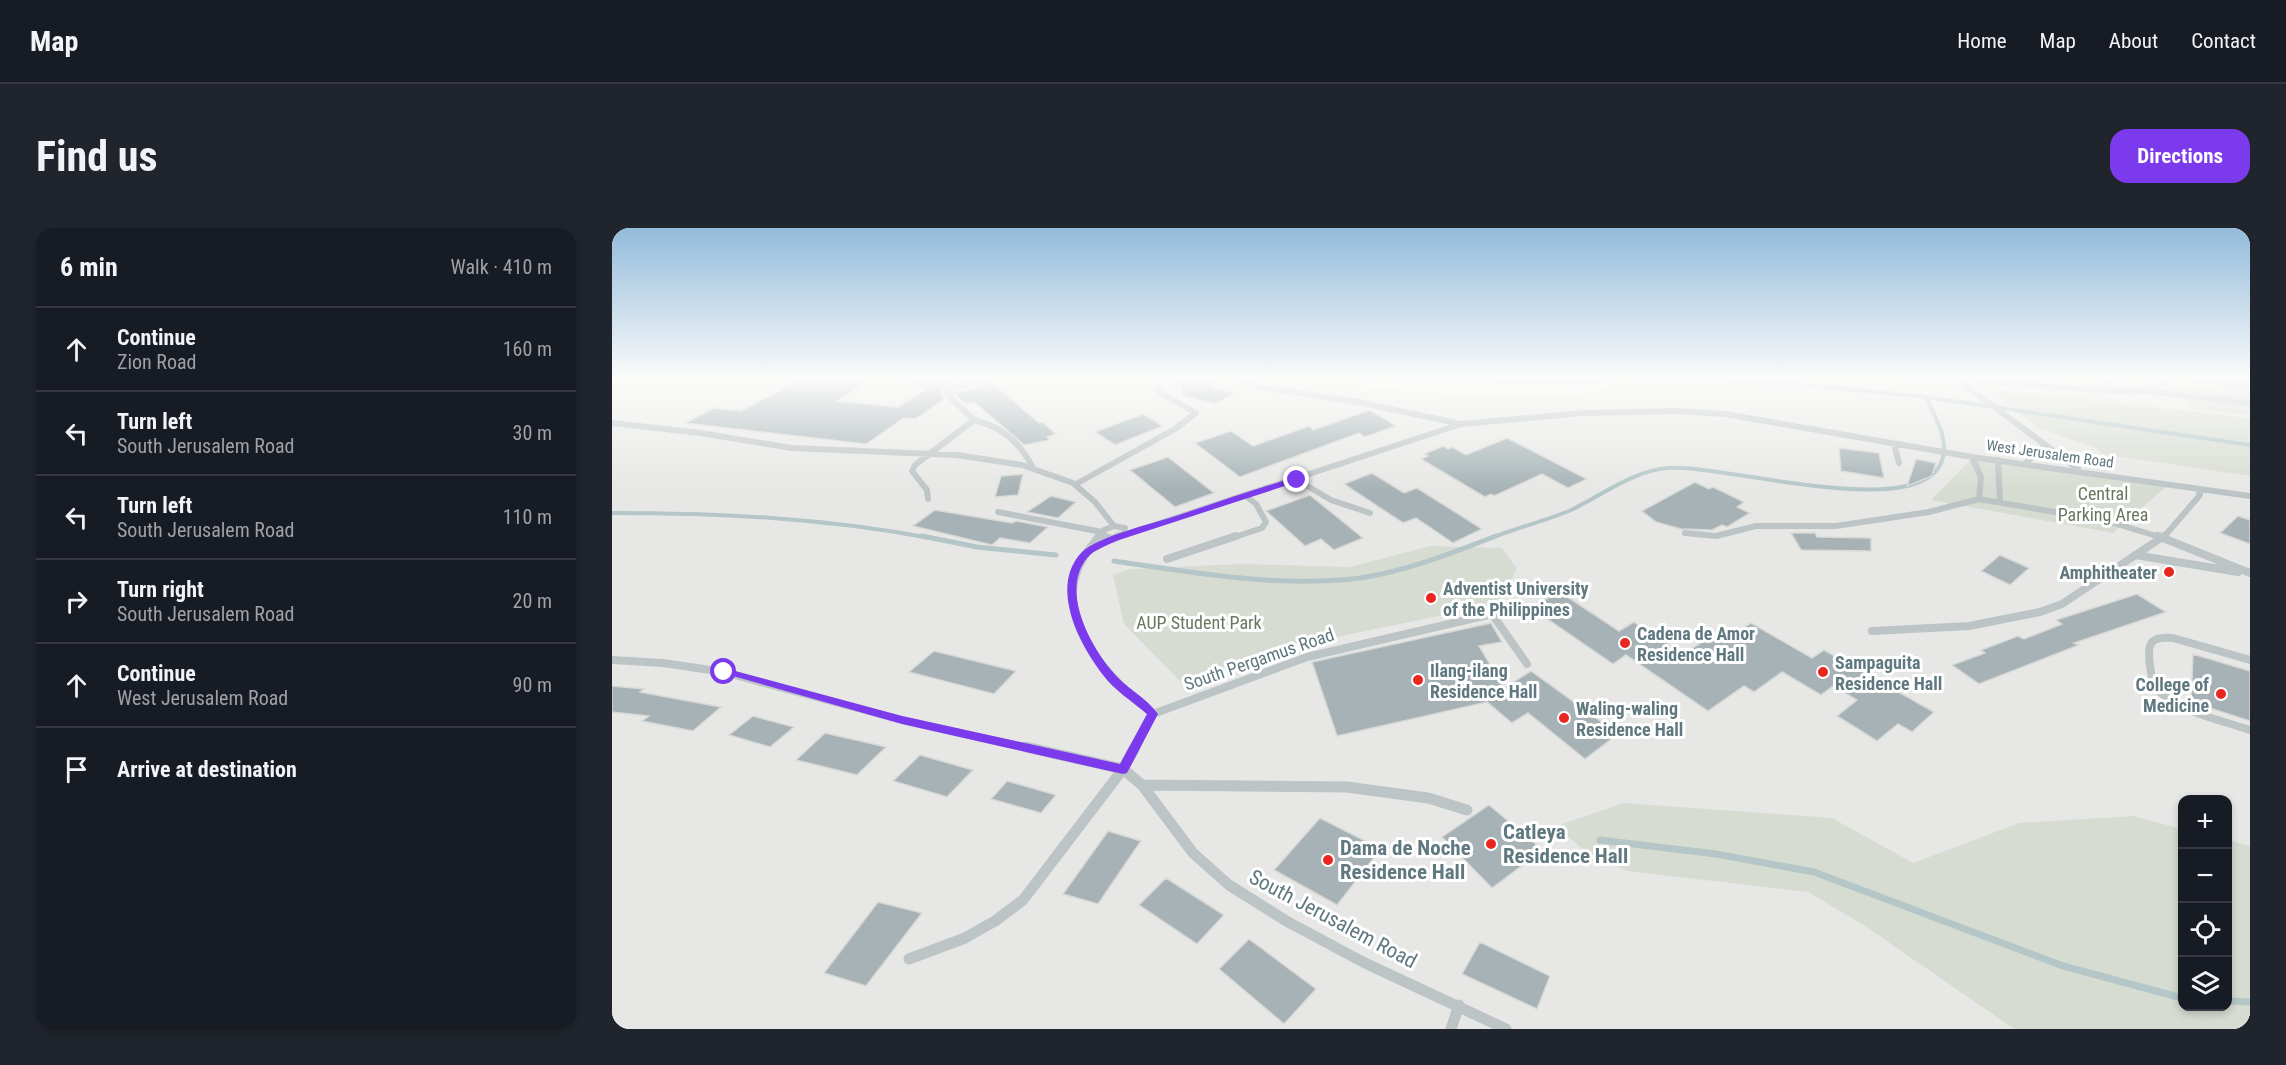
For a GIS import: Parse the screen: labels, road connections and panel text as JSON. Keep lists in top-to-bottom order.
{
  "streets": {
    "lane": ["West Jerusalem Road", "South Pergamus Road", "South Jerusalem Road"]
  },
  "parks": ["Central Parking Area", "AUP Student Park"],
  "places": [
    "Amphitheater",
    "Adventist University of the Philippines",
    "Cadena de Amor Residence Hall",
    "Sampaguita Residence Hall",
    "Ilang-ilang Residence Hall",
    "College of Medicine",
    "Waling-waling Residence Hall",
    "Catleya Residence Hall",
    "Dama de Noche Residence Hall"
  ],
  "page": {
    "header": "Map",
    "nav": [
      "Home",
      "Map",
      "About",
      "Contact"
    ],
    "buttons": "Directions",
    "title": "Find us",
    "heading": ["6 min", "Walk · 410 m"],
    "list": [
      ["Continue", "Zion Road", "160 m"],
      ["Turn left", "South Jerusalem Road", "30 m"],
      ["Turn left", "South Jerusalem Road", "110 m"],
      ["Turn right", "South Jerusalem Road", "20 m"],
      ["Continue", "West Jerusalem Road", "90 m"],
      "Arrive at destination"
    ],
    "map_buttons": ["+", "−"]
  }
}
